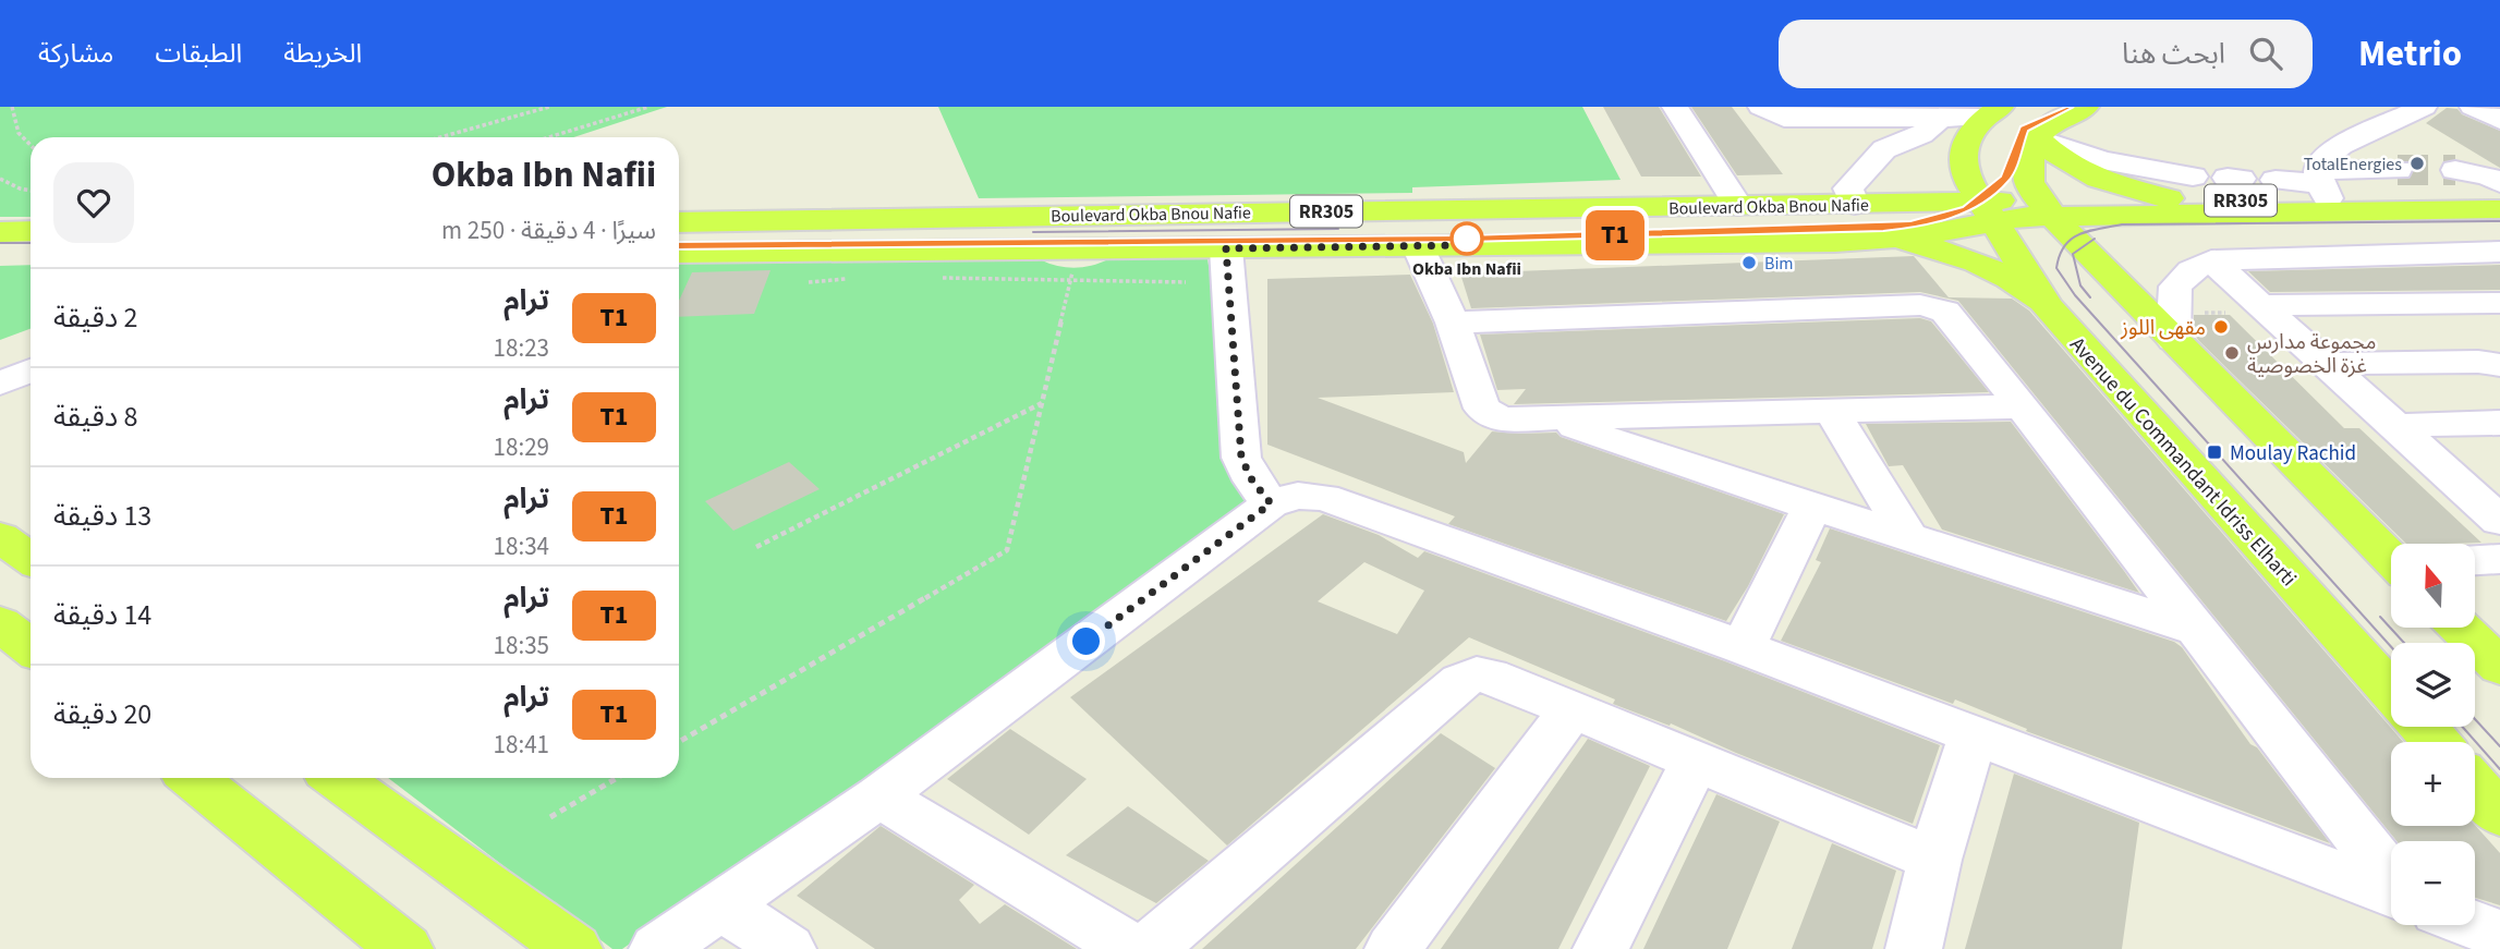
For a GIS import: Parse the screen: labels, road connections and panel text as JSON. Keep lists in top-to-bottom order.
{
  "streets": {
    "main road": ["RR305", "Boulevard Okba Bnou Nafie", "Avenue du Commandant Idriss Elharti"]
  },
  "crossings": [
    ["Boulevard Okba Bnou Nafie", "Avenue du Commandant Idriss Elharti"]
  ],
  "places": {
    "other": [
      "TotalEnergies",
      "Okba Ibn Nafii",
      "Bim",
      "مقهى اللوز",
      "مجموعة مدارس غزة الخصوصية"
    ],
    "transit": ["Moulay Rachid"]
  },
  "lines": ["tram line T1"],
  "north": "top",
  "page": {
    "header": "Metrio",
    "search": "ابحث هنا",
    "nav": ["الخريطة", "الطبقات", "مشاركة"],
    "on_map": "T1",
    "heading": ["Okba Ibn Nafii", "سيرًا · 4 دقيقة · 250 m"],
    "list": [
      {
        "mark": "T1",
        "name": "ترام",
        "note": "18:23",
        "value": "2 دقيقة"
      },
      {
        "mark": "T1",
        "name": "ترام",
        "note": "18:29",
        "value": "8 دقيقة"
      },
      {
        "mark": "T1",
        "name": "ترام",
        "note": "18:34",
        "value": "13 دقيقة"
      },
      {
        "mark": "T1",
        "name": "ترام",
        "note": "18:35",
        "value": "14 دقيقة"
      },
      {
        "mark": "T1",
        "name": "ترام",
        "note": "18:41",
        "value": "20 دقيقة"
      }
    ],
    "map_buttons": ["+", "−"]
  }
}
